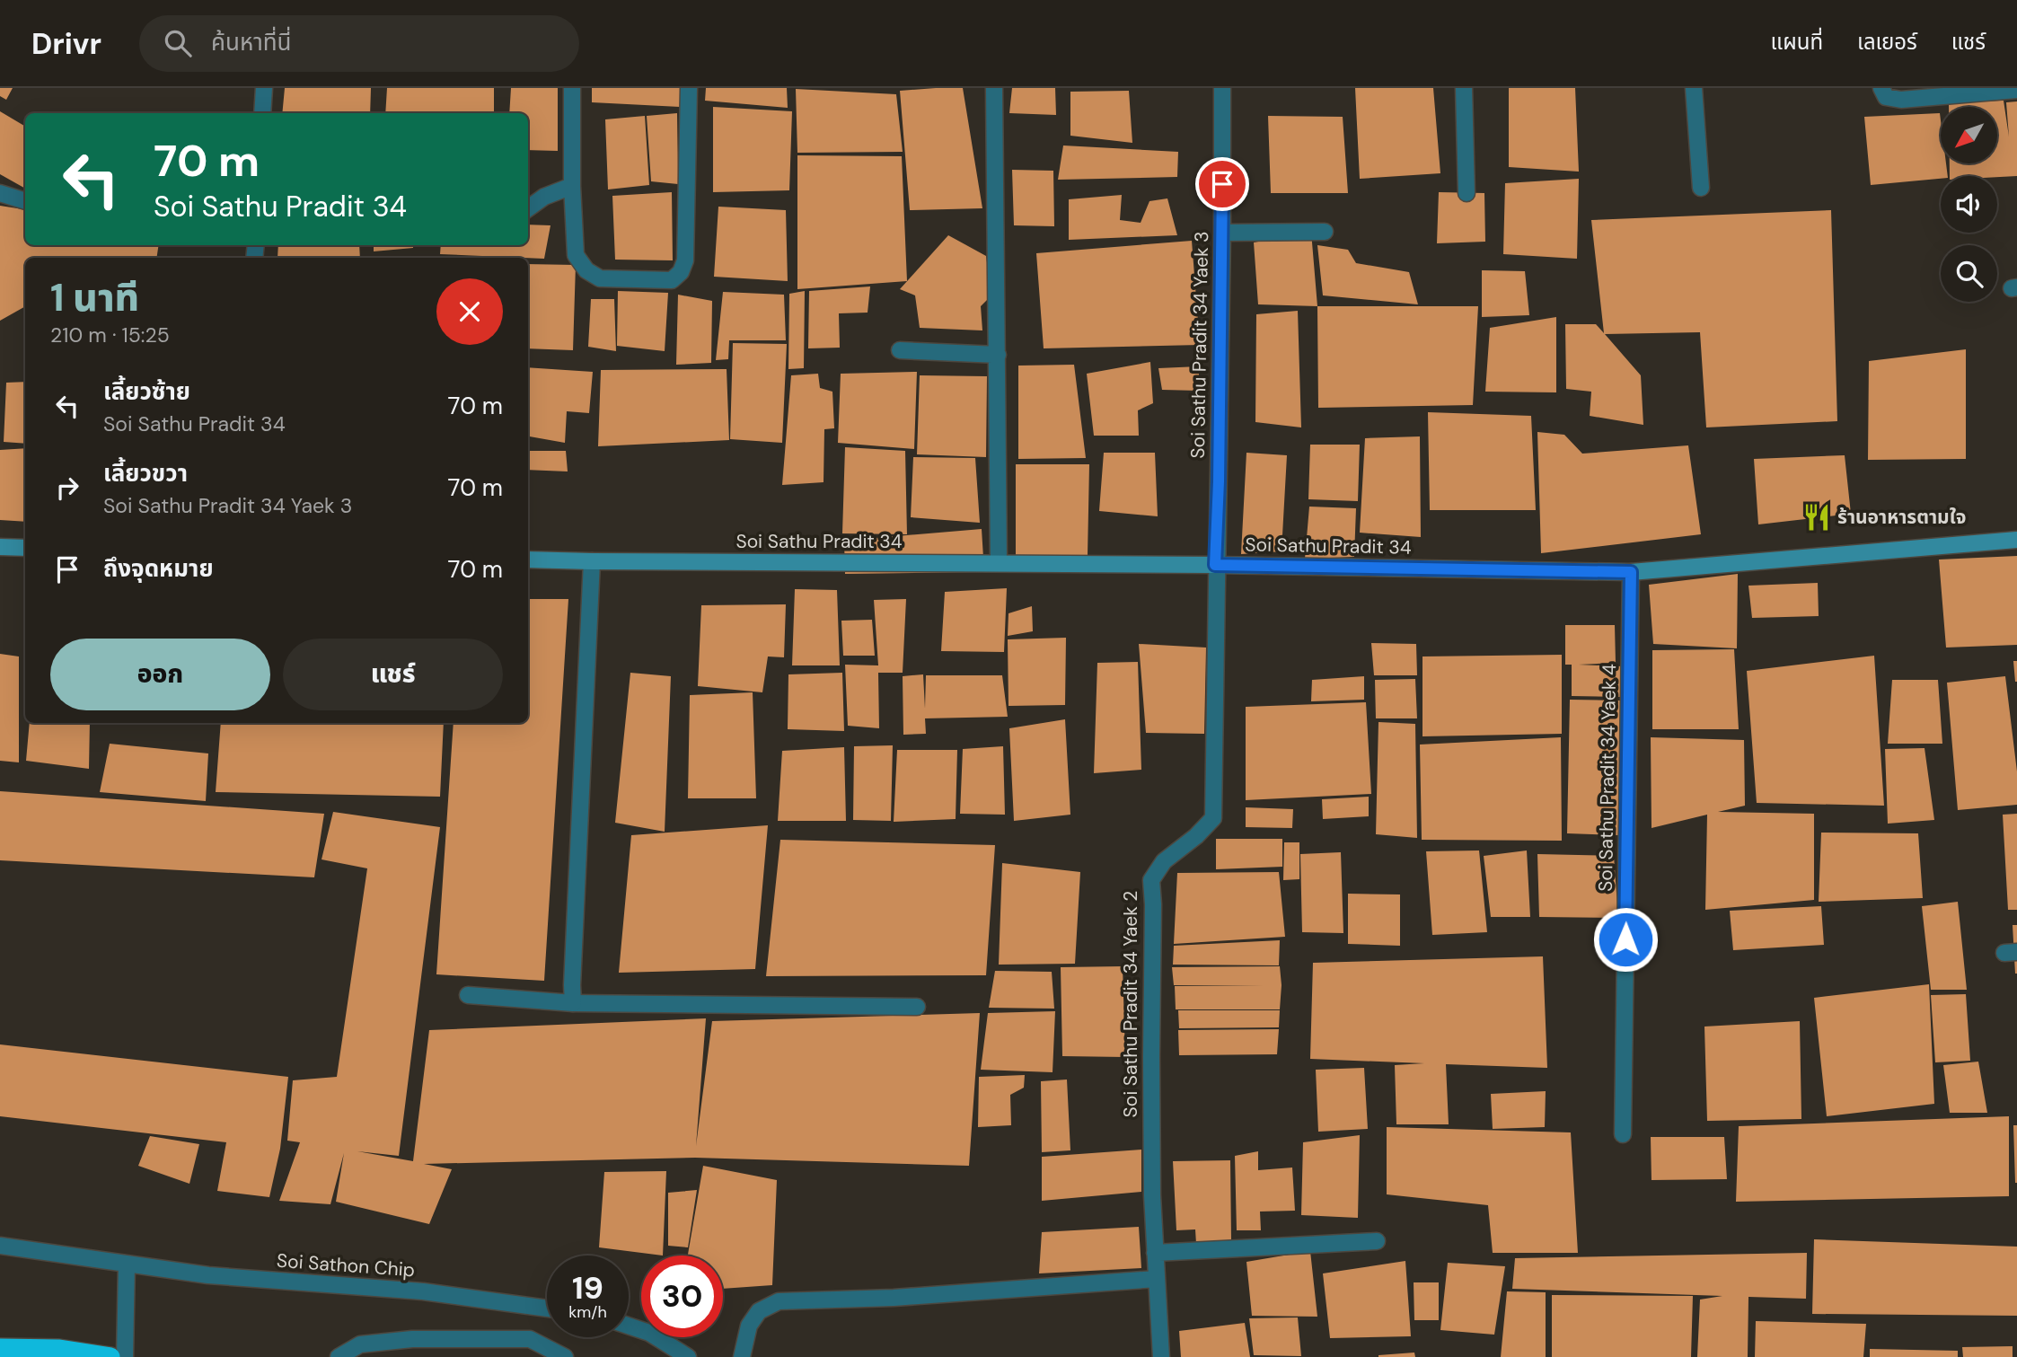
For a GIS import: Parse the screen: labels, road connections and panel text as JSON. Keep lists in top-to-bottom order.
{
  "streets": {
    "street": [
      "Soi Sathu Pradit 34 Yaek 3",
      "Soi Sathu Pradit 34",
      "Soi Sathu Pradit 34 Yaek 4",
      "Soi Sathu Pradit 34 Yaek 2",
      "Soi Sathon Chip"
    ]
  },
  "crossings": [
    ["Soi Sathu Pradit 34 Yaek 3", "Soi Sathu Pradit 34"],
    ["Soi Sathu Pradit 34 Yaek 3", "Soi Sathu Pradit 34 Yaek 2"],
    ["Soi Sathu Pradit 34", "Soi Sathu Pradit 34 Yaek 4"],
    ["Soi Sathu Pradit 34", "Soi Sathu Pradit 34 Yaek 2"]
  ],
  "places": {
    "restaurant": ["ร้านอาหารตามใจ"]
  },
  "north": "bottom left",
  "page": {
    "header": "Drivr",
    "search": "ค้นหาที่นี่",
    "nav": ["แผนที่", "เลเยอร์", "แชร์"],
    "turn": ["70 m", "Soi Sathu Pradit 34"],
    "heading": ["1 นาที", "210 m · 15:25"],
    "list": [
      {
        "name": "เลี้ยวซ้าย",
        "note": "Soi Sathu Pradit 34",
        "value": "70 m"
      },
      {
        "name": "เลี้ยวขวา",
        "note": "Soi Sathu Pradit 34 Yaek 3",
        "value": "70 m"
      },
      {
        "name": "ถึงจุดหมาย",
        "value": "70 m"
      }
    ],
    "buttons": ["ออก", "แชร์"],
    "speed": "19 km/h",
    "limit": "30"
  }
}
